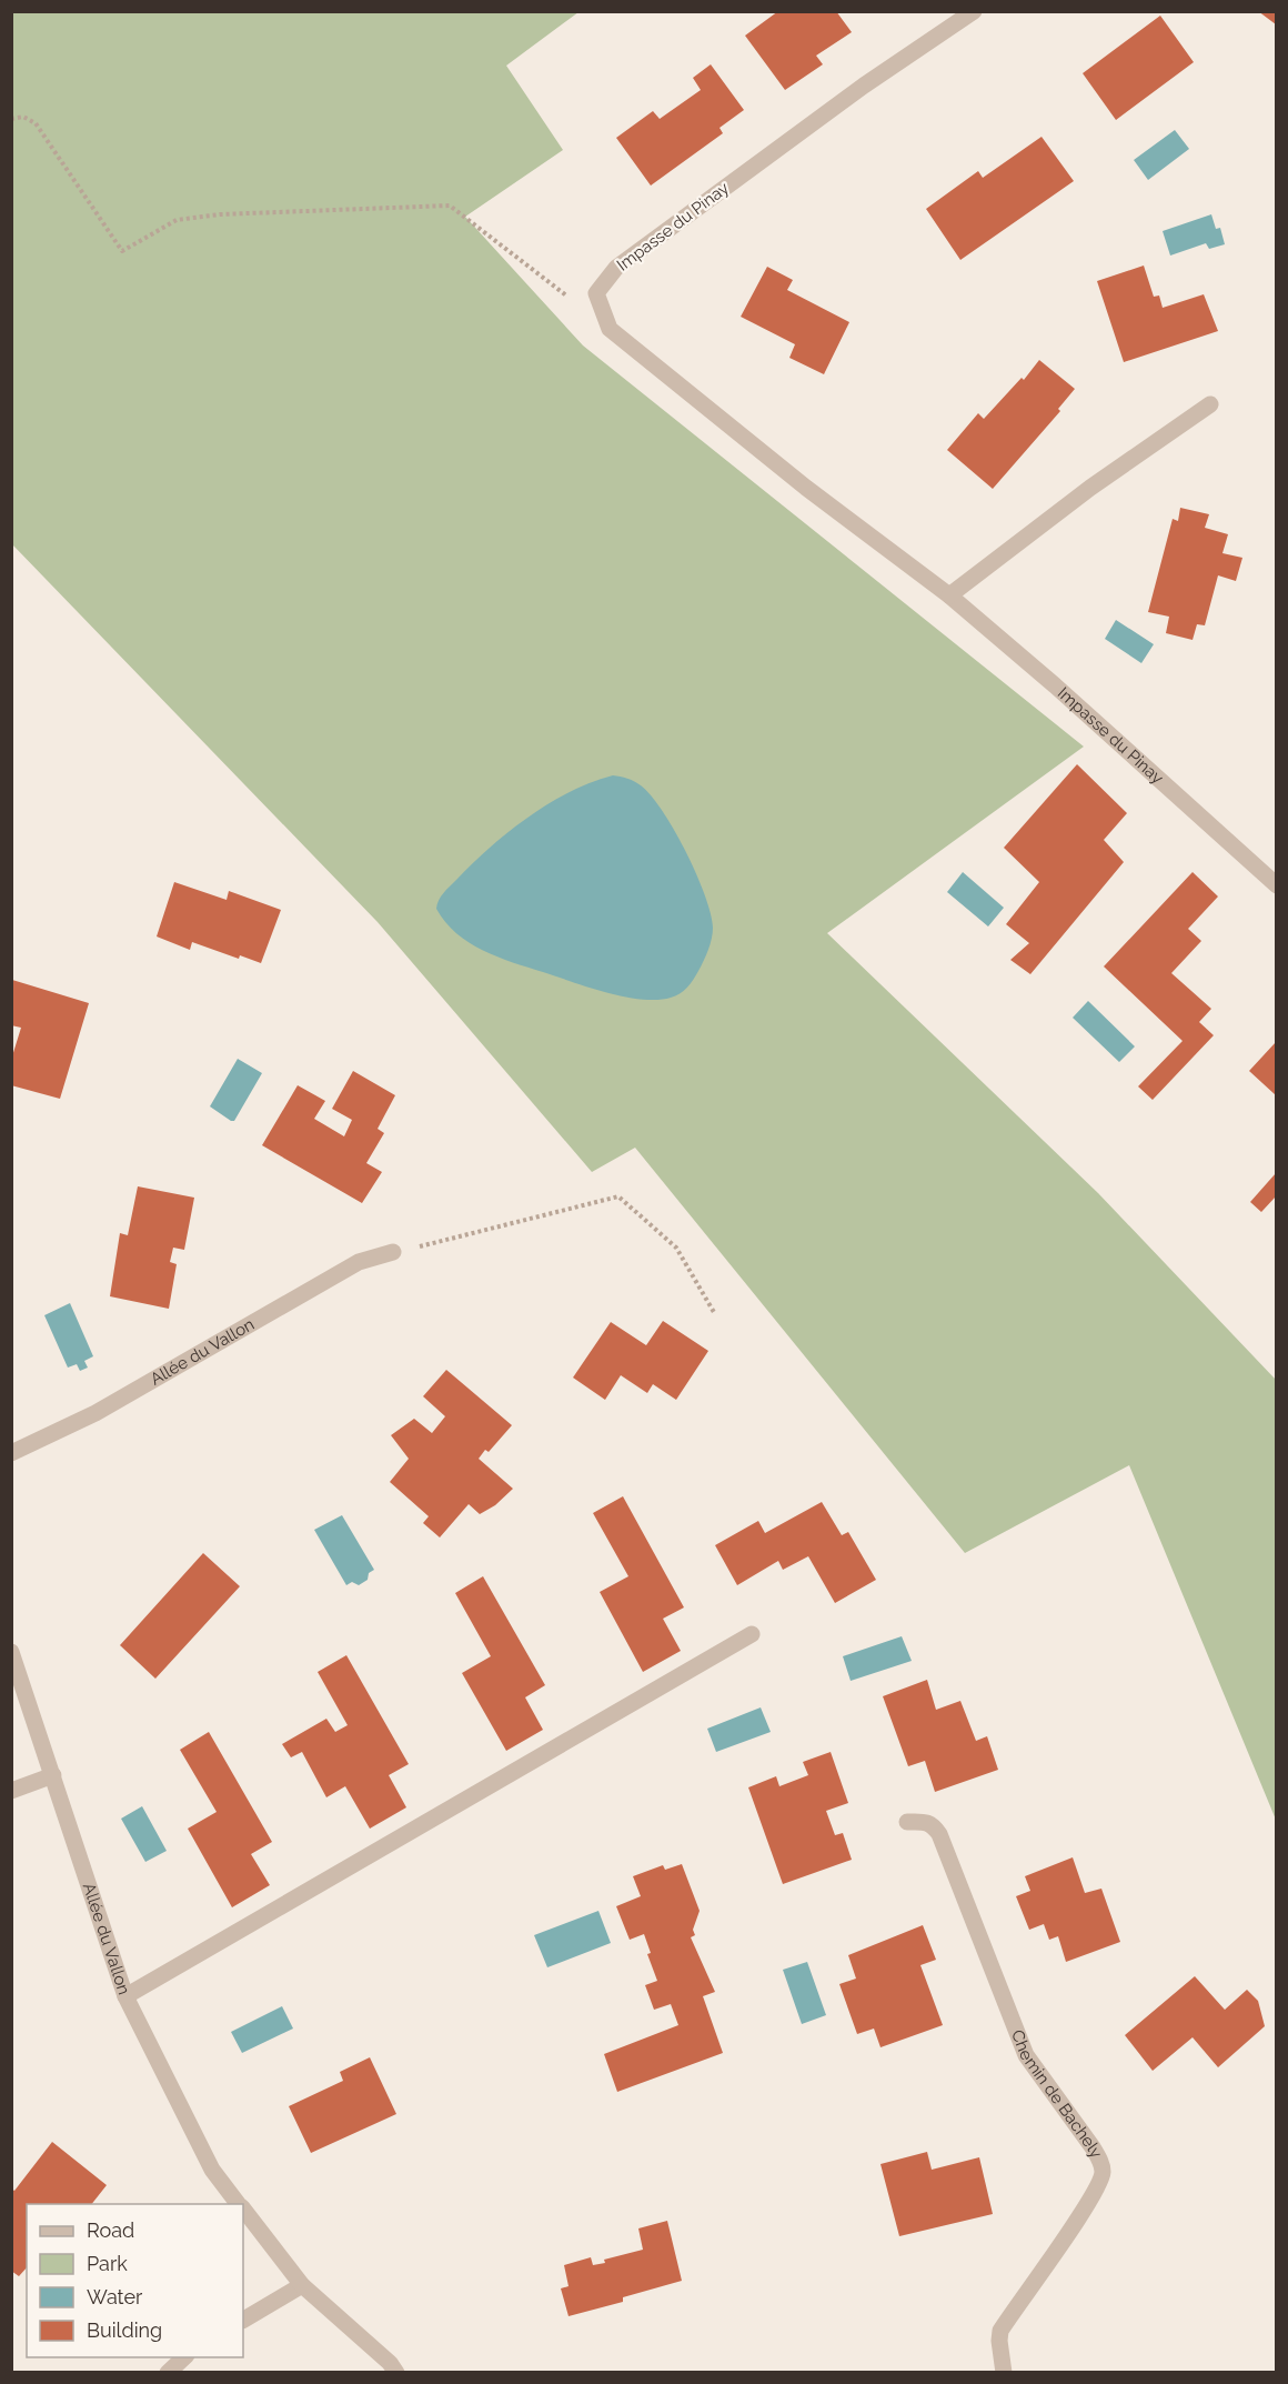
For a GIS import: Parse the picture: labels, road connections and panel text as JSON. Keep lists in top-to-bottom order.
{
  "streets": {
    "street": ["Impasse du Pinay", "Allée du Vallon", "Chemin de Bachely"]
  },
  "legend": [
    "Road",
    "Park",
    "Water",
    "Building"
  ]
}
